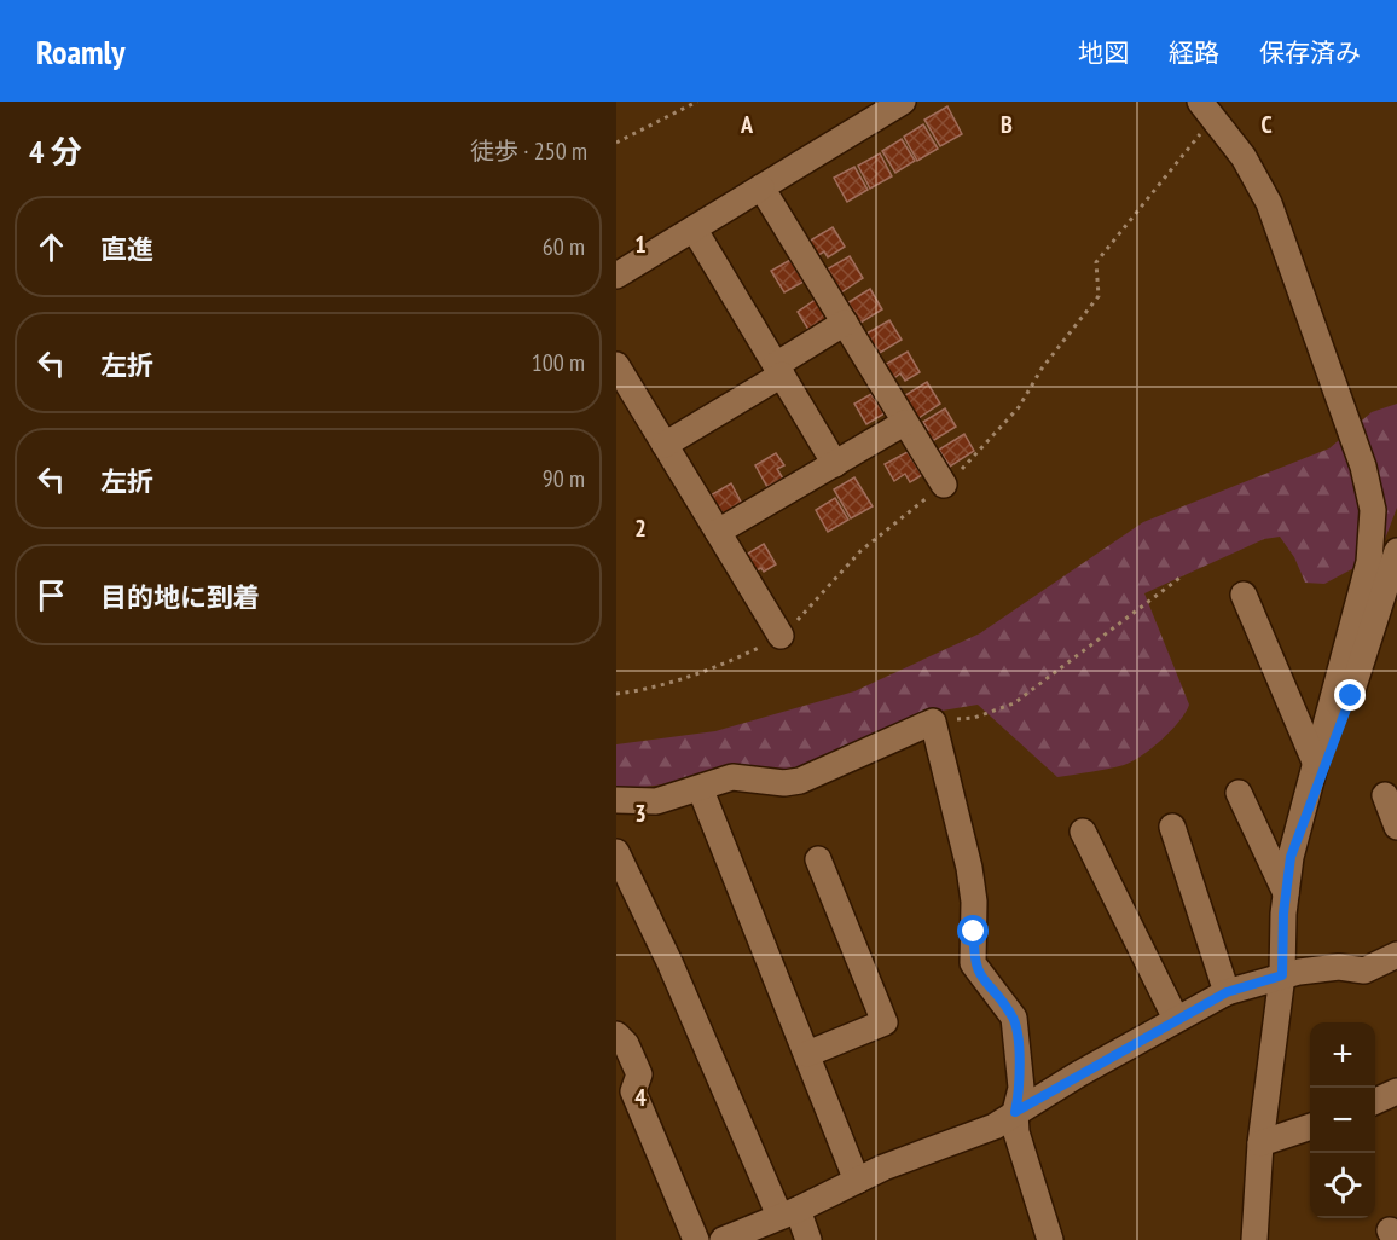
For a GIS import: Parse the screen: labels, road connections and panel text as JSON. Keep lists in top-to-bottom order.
{
  "page": {
    "header": "Roamly",
    "nav": ["地図", "経路", "保存済み"],
    "heading": ["4 分", "徒歩 · 250 m"],
    "list": [
      ["直進", "60 m"],
      ["左折", "100 m"],
      ["左折", "90 m"],
      "目的地に到着"
    ],
    "map_buttons": ["+", "−"]
  },
  "grid": {
    "columns": ["A", "B", "C"],
    "rows": [
      "1",
      "2",
      "3",
      "4"
    ]
  }
}
